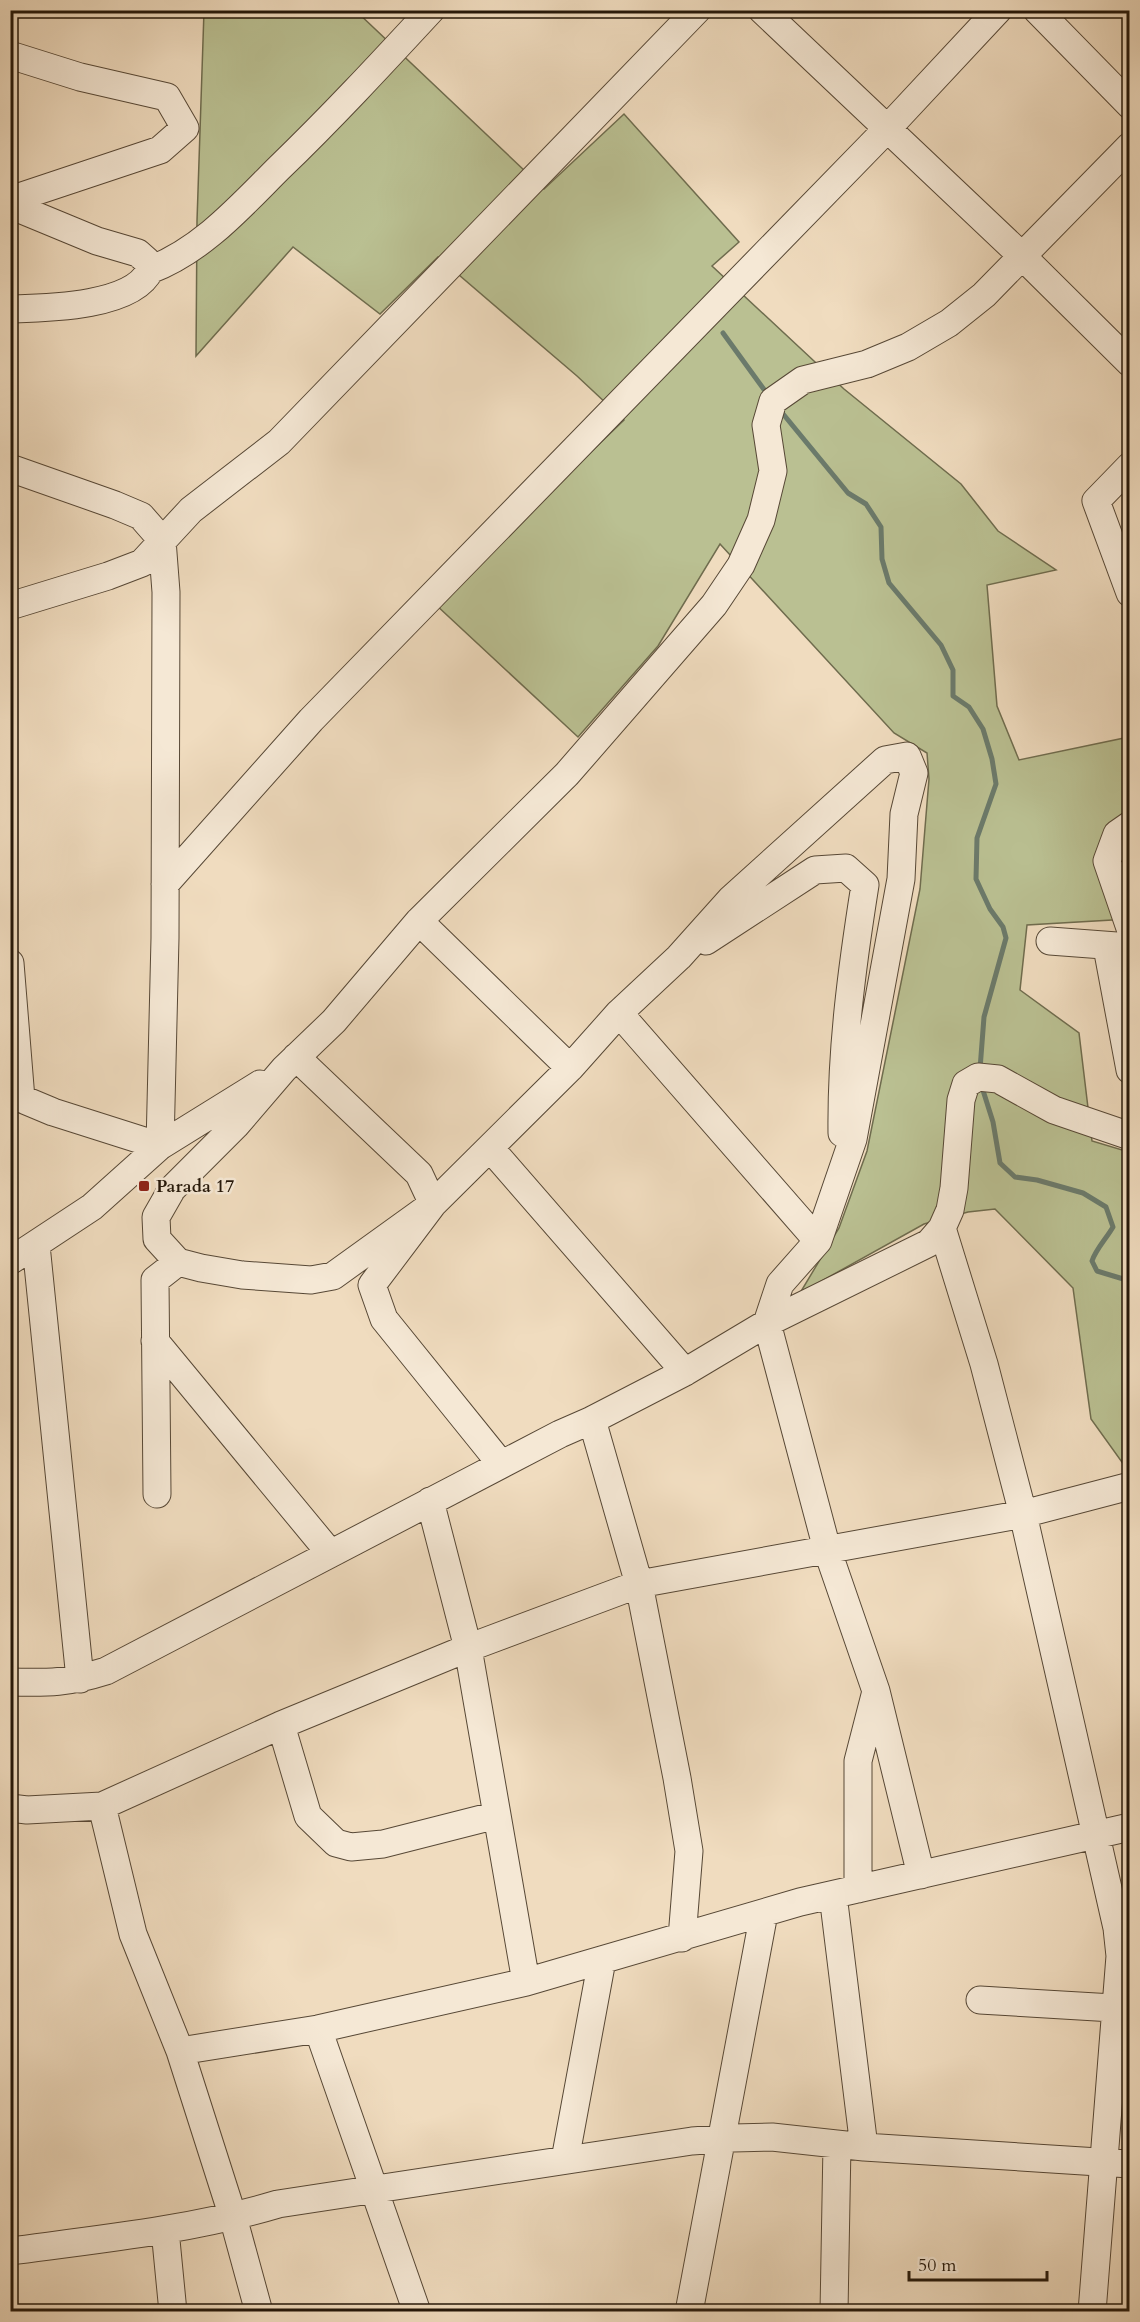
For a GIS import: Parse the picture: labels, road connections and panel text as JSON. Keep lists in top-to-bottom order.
{
  "places": {
    "transit": ["Parada 17"]
  },
  "scale_bar": "50 m"
}
